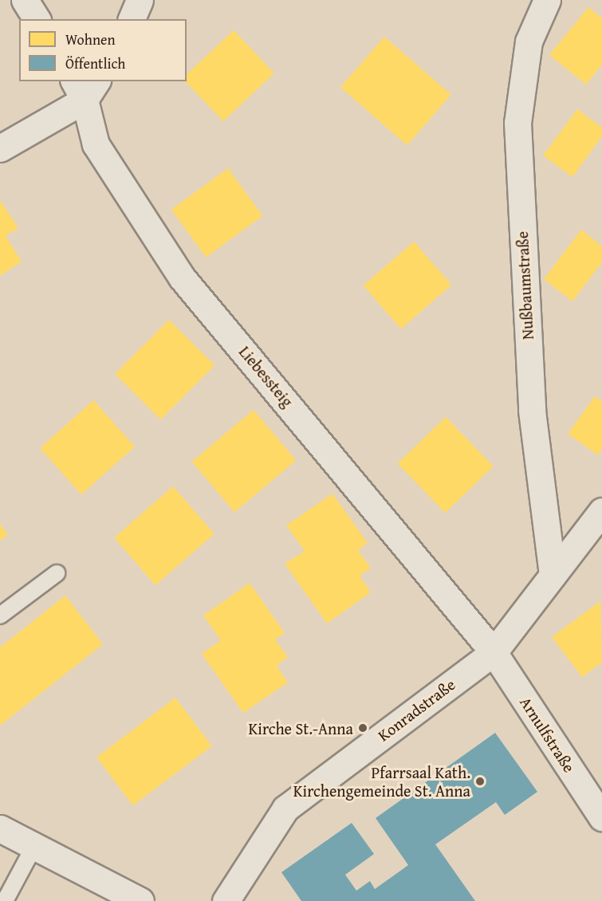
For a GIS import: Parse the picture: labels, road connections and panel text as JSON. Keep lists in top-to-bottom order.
{
  "streets": {
    "street": [
      "Nußbaumstraße",
      "Liebessteig",
      "Konradstraße",
      "Arnulfstraße"
    ]
  },
  "crossings": [
    ["Nußbaumstraße", "Konradstraße"],
    ["Liebessteig", "Konradstraße"],
    ["Liebessteig", "Arnulfstraße"],
    ["Konradstraße", "Arnulfstraße"]
  ],
  "places": ["Kirche St.-Anna", "Pfarrsaal Kath. Kirchengemeinde St. Anna"],
  "legend": ["Wohnen", "Öffentlich"]
}
